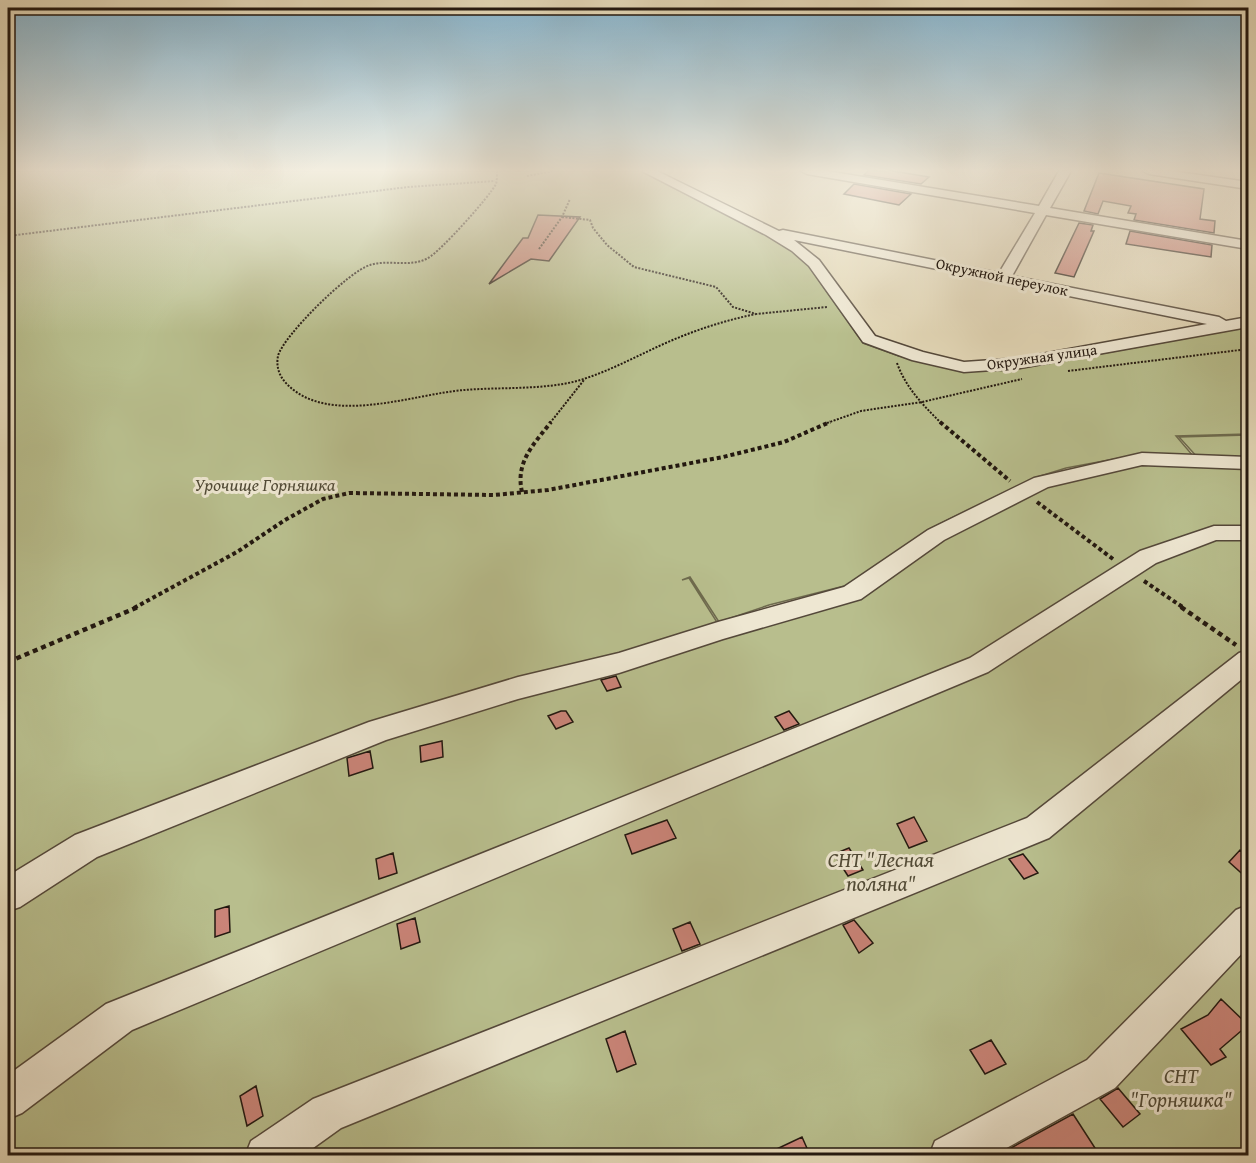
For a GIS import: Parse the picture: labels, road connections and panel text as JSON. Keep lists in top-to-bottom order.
{
  "streets": {
    "street": ["Окружной переулок", "Окружная улица"]
  },
  "crossings": [
    ["Окружной переулок", "Окружная улица"]
  ],
  "parks": ["Урочище Горняшка", "СНТ \"Лесная поляна\"", "СНТ \"Горняшка\""]
}
